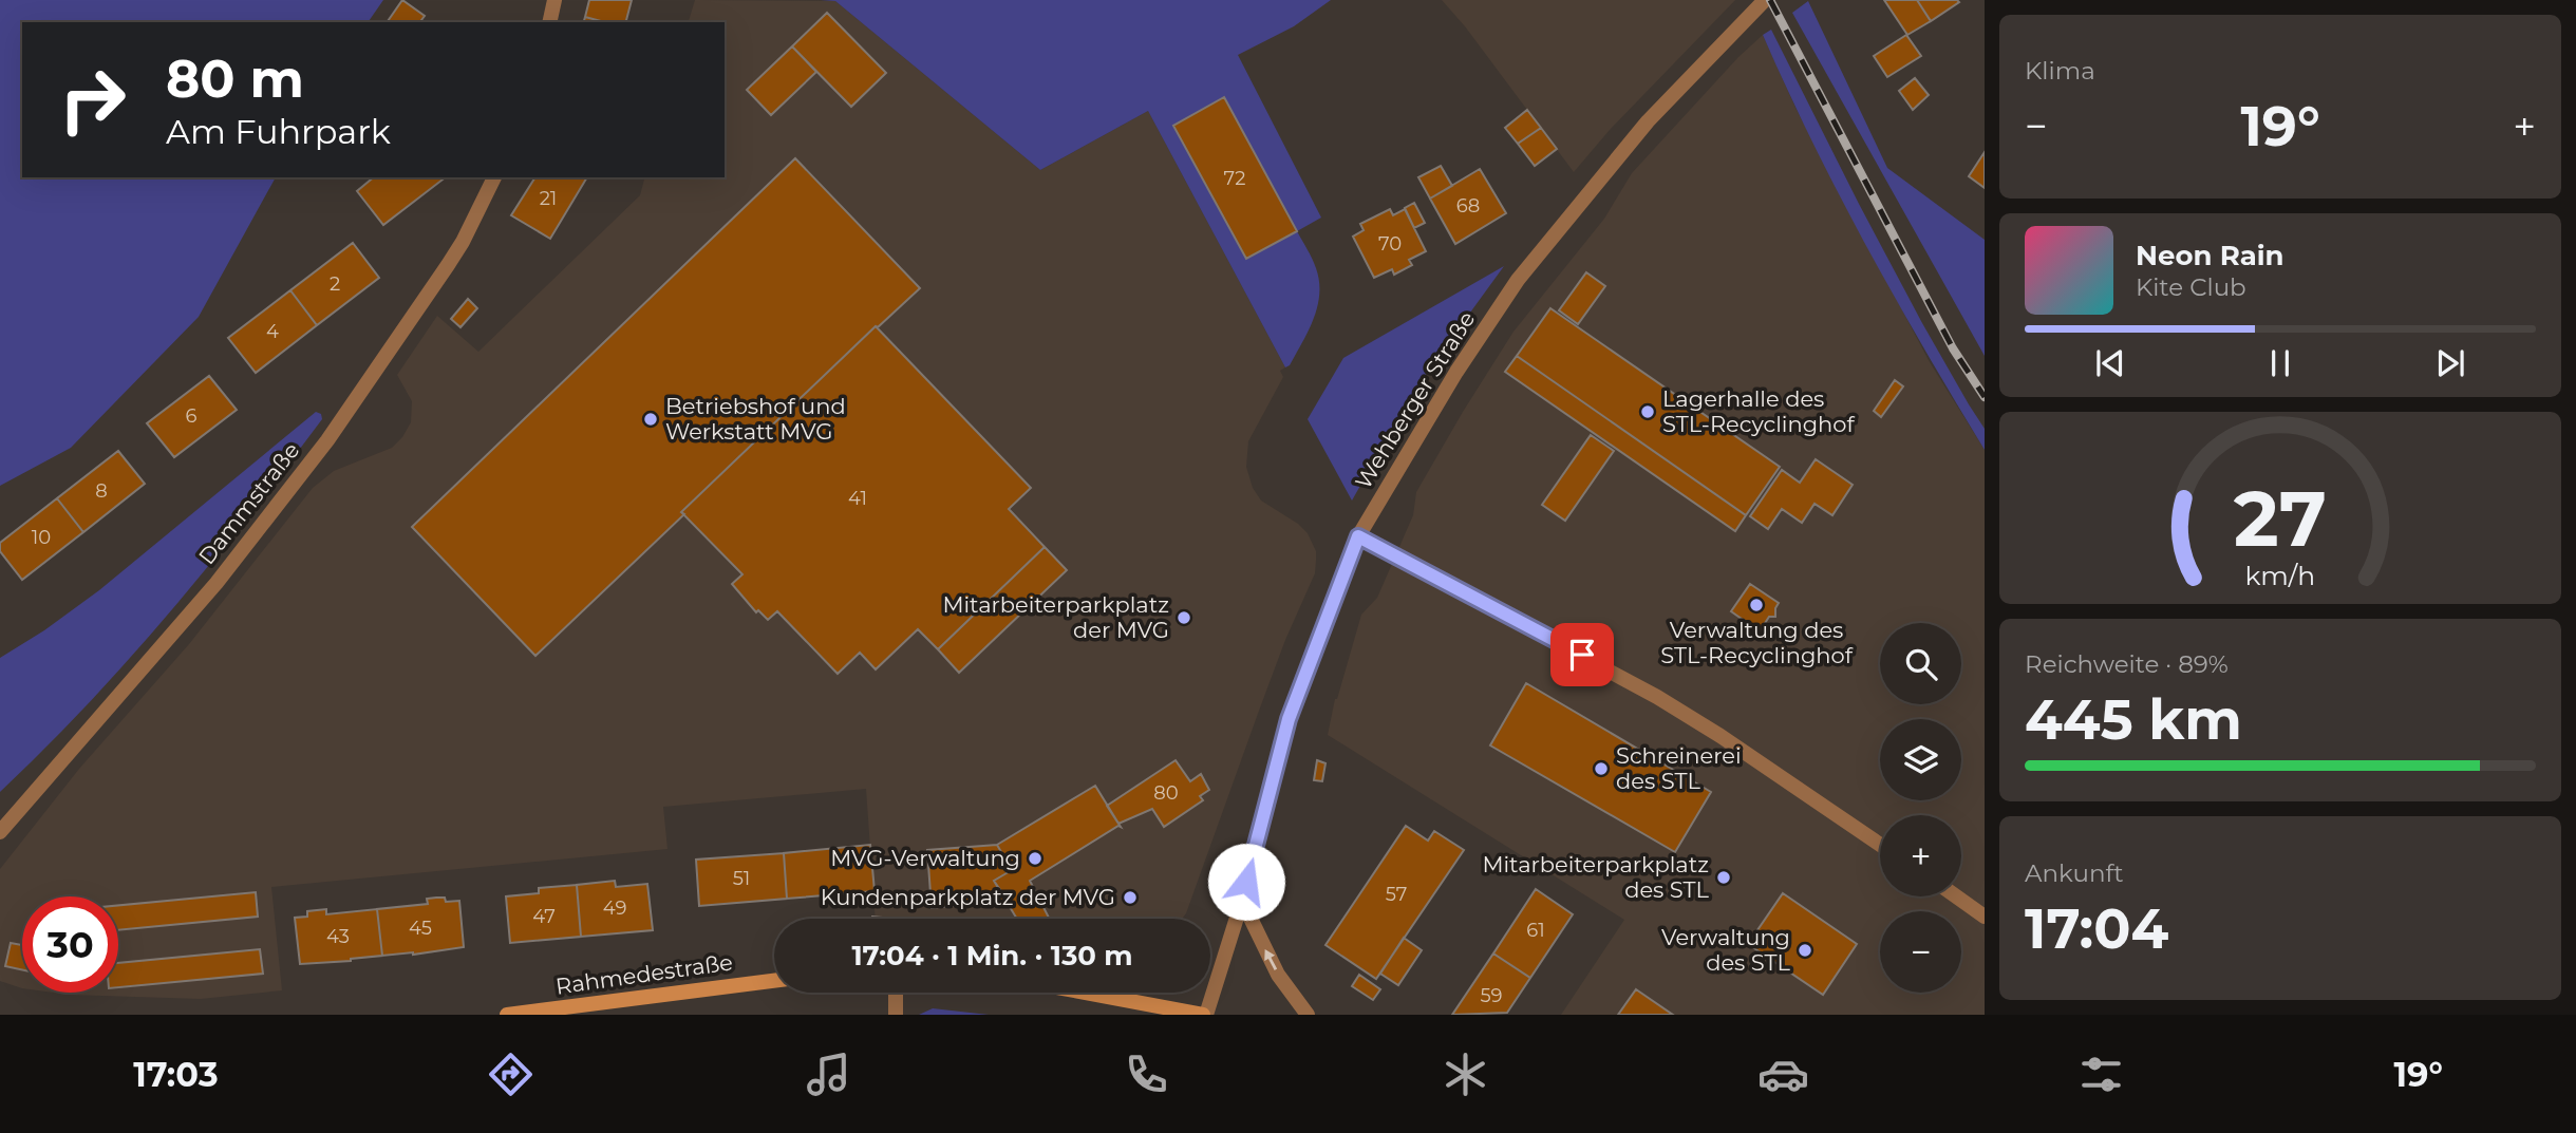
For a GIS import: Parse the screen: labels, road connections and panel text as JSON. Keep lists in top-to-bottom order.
{
  "streets": {
    "main road": ["Rahmedestraße"],
    "street": ["Wehberger Straße", "Dammstraße"]
  },
  "places": [
    "Lagerhalle des STL-Recyclinghof",
    "Betriebshof und Werkstatt MVG",
    "Verwaltung des STL-Recyclinghof",
    "Mitarbeiterparkplatz der MVG",
    "Schreinerei des STL",
    "MVG-Verwaltung",
    "Mitarbeiterparkplatz des STL",
    "Kundenparkplatz der MVG",
    "Verwaltung des STL"
  ],
  "house_numbers": [
    "72",
    "21",
    "68",
    "70",
    "2",
    "4",
    "6",
    "8",
    "41",
    "10",
    "80",
    "51",
    "57",
    "49",
    "47",
    "45",
    "61",
    "43",
    "59"
  ],
  "page": {
    "tile": [
      "Klima",
      ["Reichweite · 89%", "445 km"],
      ["Ankunft", "17:04"]
    ],
    "turn": ["80 m", "Am Fuhrpark"],
    "heat": ["−", "19°", "+"],
    "song": ["Neon Rain", "Kite Club"],
    "map_buttons": ["+", "−"],
    "limit": "30",
    "trip": "17:04 · 1 Min. · 130 m",
    "tabs": ["17:03", "19°"],
    "gauge": ["27", "km/h"]
  }
}
